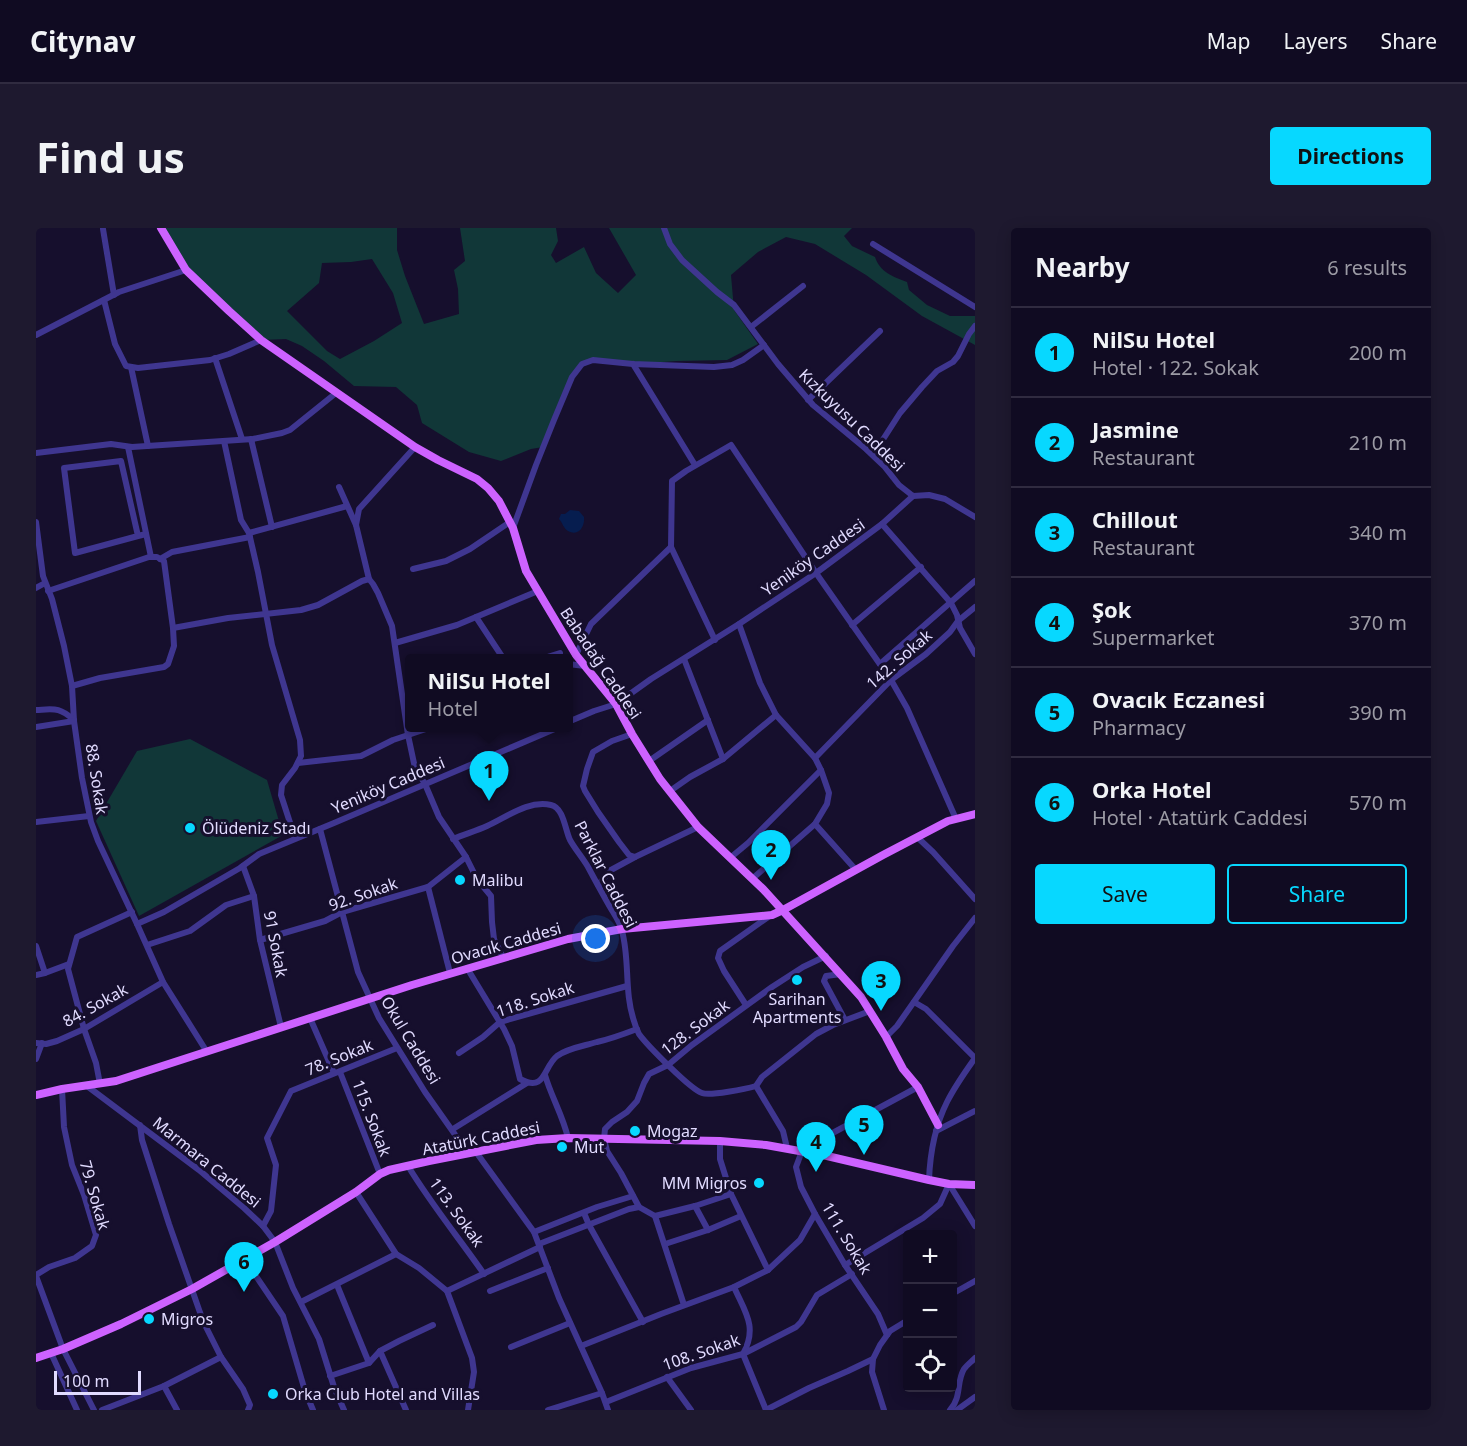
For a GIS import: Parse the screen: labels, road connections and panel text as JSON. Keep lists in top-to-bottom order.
{
  "streets": {
    "main road": ["Babadağ Caddesi", "Ovacık Caddesi", "Atatürk Caddesi"],
    "street": [
      "Kızkuyusu Caddesi",
      "Yeniköy Caddesi",
      "142. Sokak",
      "88. Sokak",
      "Parklar Caddesi",
      "92. Sokak",
      "91 Sokak",
      "118. Sokak",
      "84. Sokak",
      "128. Sokak",
      "Okul Caddesi",
      "78. Sokak",
      "115. Sokak",
      "Marmara Caddesi",
      "79. Sokak",
      "113. Sokak",
      "111. Sokak",
      "108. Sokak"
    ]
  },
  "crossings": [
    ["Kızkuyusu Caddesi", "Yeniköy Caddesi"],
    ["Yeniköy Caddesi", "Babadağ Caddesi"],
    ["Yeniköy Caddesi", "88. Sokak"],
    ["Yeniköy Caddesi", "91 Sokak"],
    ["Yeniköy Caddesi", "Okul Caddesi"],
    ["Babadağ Caddesi", "Ovacık Caddesi"],
    ["Babadağ Caddesi", "128. Sokak"],
    ["88. Sokak", "Ovacık Caddesi"],
    ["88. Sokak", "84. Sokak"],
    ["Parklar Caddesi", "Ovacık Caddesi"],
    ["Parklar Caddesi", "118. Sokak"],
    ["Parklar Caddesi", "128. Sokak"],
    ["92. Sokak", "91 Sokak"],
    ["92. Sokak", "Okul Caddesi"],
    ["Ovacık Caddesi", "91 Sokak"],
    ["Ovacık Caddesi", "Okul Caddesi"],
    ["Ovacık Caddesi", "115. Sokak"],
    ["Ovacık Caddesi", "Marmara Caddesi"],
    ["Ovacık Caddesi", "79. Sokak"],
    ["128. Sokak", "Atatürk Caddesi"],
    ["Okul Caddesi", "78. Sokak"],
    ["Okul Caddesi", "Atatürk Caddesi"],
    ["Okul Caddesi", "108. Sokak"],
    ["78. Sokak", "115. Sokak"],
    ["78. Sokak", "Marmara Caddesi"],
    ["115. Sokak", "Atatürk Caddesi"],
    ["Atatürk Caddesi", "Marmara Caddesi"],
    ["Atatürk Caddesi", "113. Sokak"],
    ["Atatürk Caddesi", "111. Sokak"],
    ["111. Sokak", "108. Sokak"]
  ],
  "places": [
    "Ölüdeniz Stadı",
    "Malibu",
    "Sarihan Apartments",
    "Mogaz",
    "Mut",
    "MM Migros",
    "Migros",
    "Orka Club Hotel and Villas"
  ],
  "scale_bar": "100 m",
  "page": {
    "header": "Citynav",
    "nav": ["Map", "Layers", "Share"],
    "buttons": [
      "Directions",
      ["Save", "Share"]
    ],
    "title": "Find us",
    "heading": ["Nearby", "6 results"],
    "list": [
      {
        "mark": "1",
        "name": "NilSu Hotel",
        "note": "Hotel · 122. Sokak",
        "value": "200 m"
      },
      {
        "mark": "2",
        "name": "Jasmine",
        "note": "Restaurant",
        "value": "210 m"
      },
      {
        "mark": "3",
        "name": "Chillout",
        "note": "Restaurant",
        "value": "340 m"
      },
      {
        "mark": "4",
        "name": "Şok",
        "note": "Supermarket",
        "value": "370 m"
      },
      {
        "mark": "5",
        "name": "Ovacık Eczanesi",
        "note": "Pharmacy",
        "value": "390 m"
      },
      {
        "mark": "6",
        "name": "Orka Hotel",
        "note": "Hotel · Atatürk Caddesi",
        "value": "570 m"
      }
    ],
    "popup": ["NilSu Hotel", "Hotel"],
    "pins": [
      "1",
      "2",
      "3",
      "5",
      "4",
      "6"
    ],
    "map_buttons": ["+", "−"],
    "scale": "100 m"
  }
}
